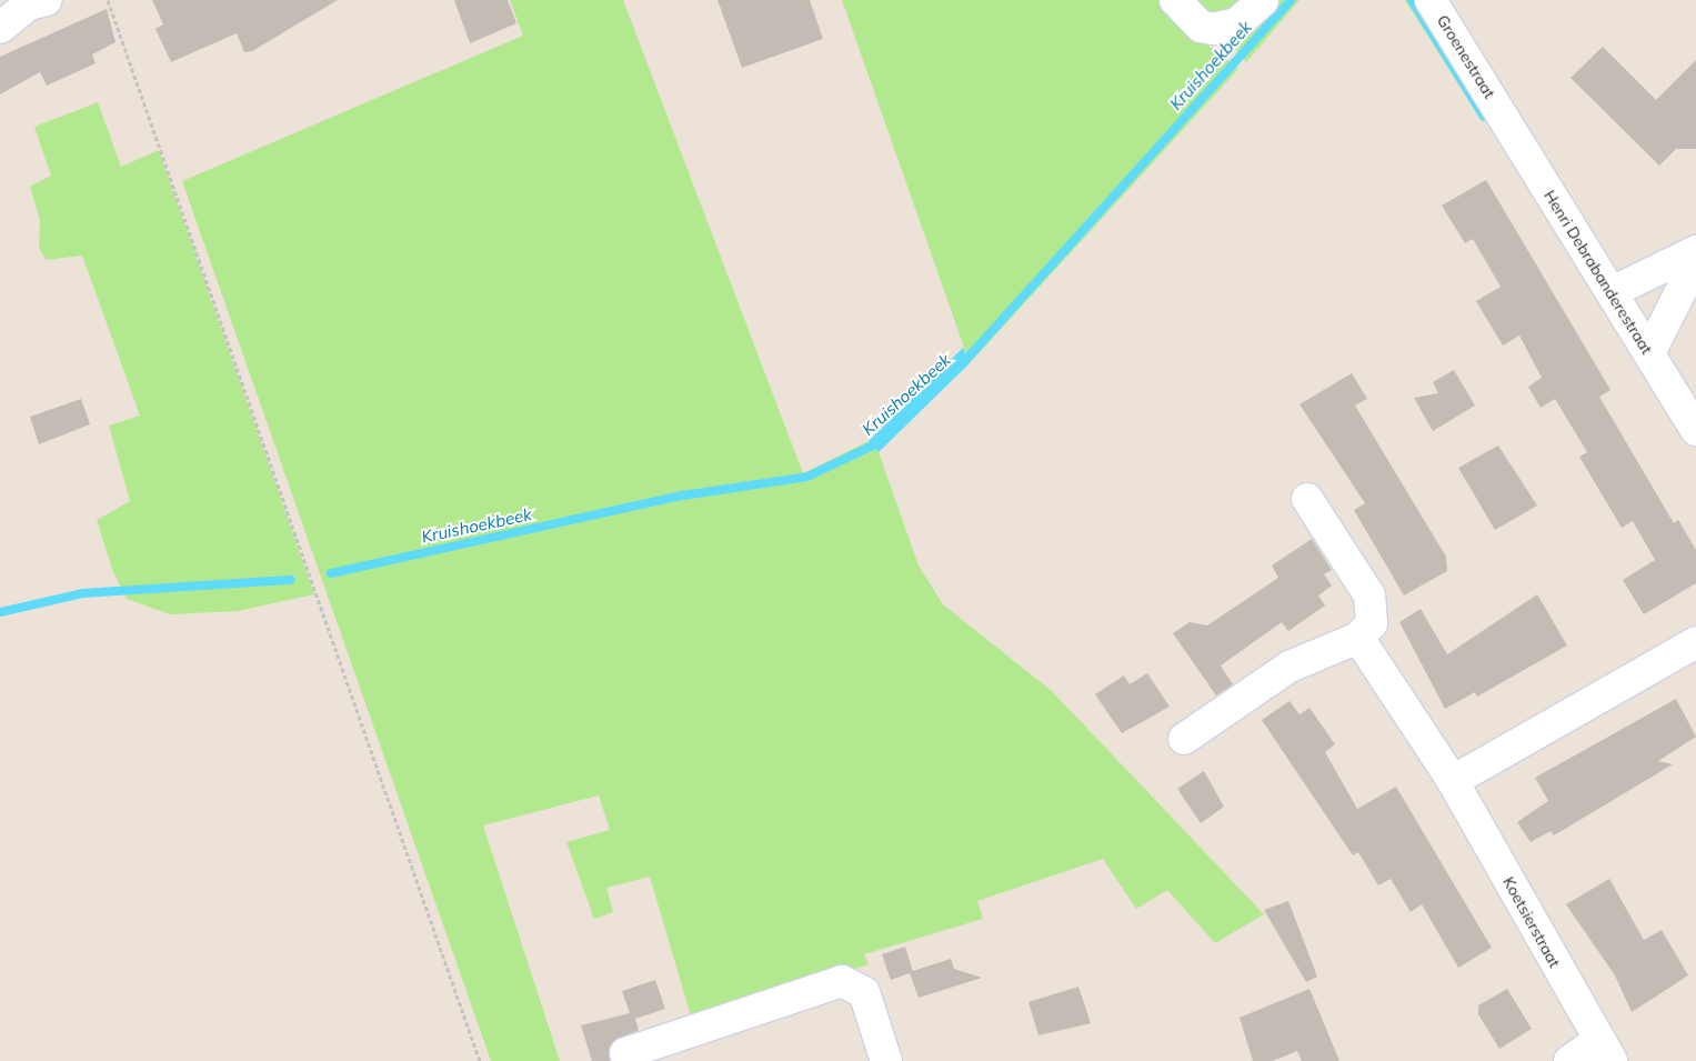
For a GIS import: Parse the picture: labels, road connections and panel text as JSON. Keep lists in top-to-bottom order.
{
  "streets": {
    "street": ["Groenestraat", "Henri Debrabanderestraat", "Koetsierstraat"]
  },
  "crossings": [
    ["Groenestraat", "Henri Debrabanderestraat"]
  ],
  "water": ["Kruishoekbeek"]
}
